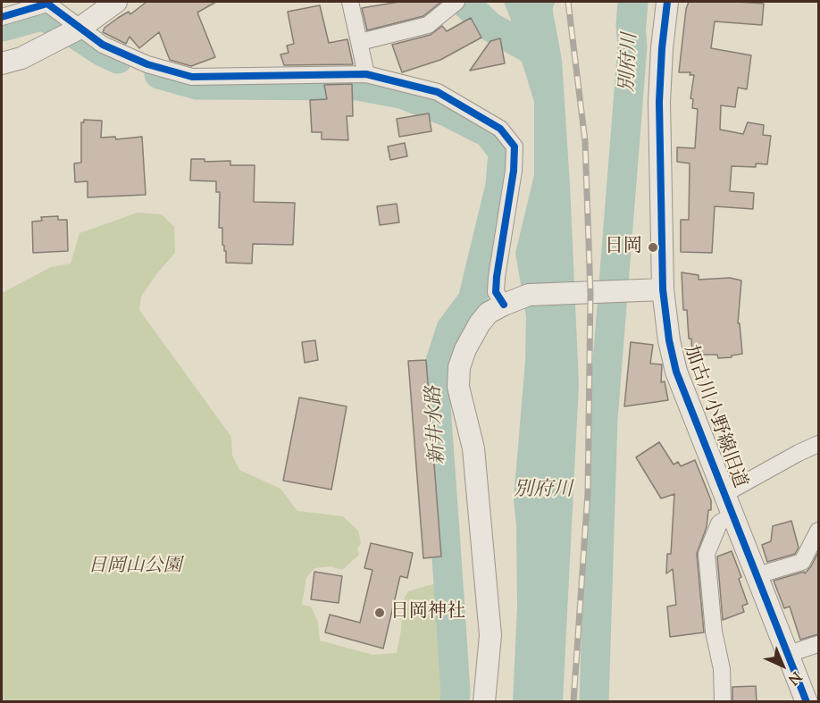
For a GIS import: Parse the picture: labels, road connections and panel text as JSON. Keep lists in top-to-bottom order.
{
  "streets": {
    "street": ["加古川小野線旧道"]
  },
  "water": ["別府川", "新井水路"],
  "parks": ["日岡山公園"],
  "places": ["日岡", "日岡神社"],
  "north": "bottom right"
}
